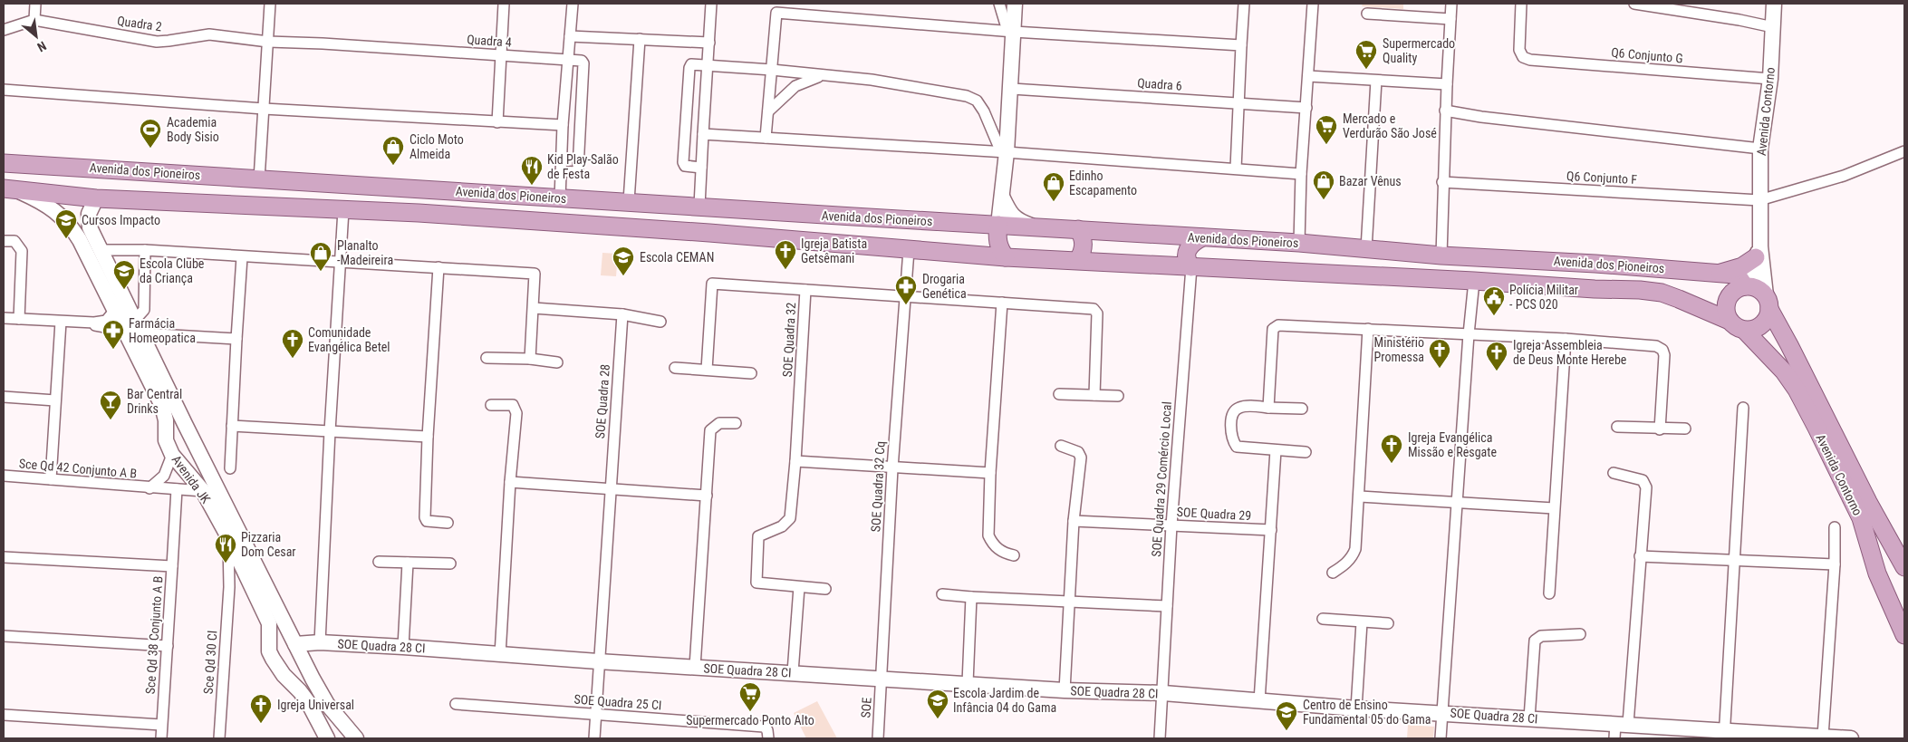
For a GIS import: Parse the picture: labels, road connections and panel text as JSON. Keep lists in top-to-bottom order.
{
  "streets": {
    "main road": ["Avenida Contorno", "Avenida dos Pioneiros"],
    "street": [
      "Quadra 2",
      "Quadra 4",
      "Q6 Conjunto G",
      "Quadra 6",
      "Q6 Conjunto F",
      "SOE Quadra 32",
      "SOE Quadra 28",
      "Sce Qd 42 Conjunto A B",
      "Avenida JK",
      "SOE Quadra 29 Comércio Local",
      "SOE Quadra 32 Cq",
      "SOE Quadra 29",
      "Sce Qd 38 Conjunto A B",
      "SOE Quadra 28 CI",
      "Sce Qd 30 Cl",
      "SOE Quadra 25 CI",
      "SOE"
    ]
  },
  "crossings": [
    ["Quadra 2", "Quadra 4"],
    ["Q6 Conjunto G", "Avenida Contorno"],
    ["Avenida Contorno", "Avenida dos Pioneiros"],
    ["Avenida Contorno", "Q6 Conjunto F"],
    ["Avenida dos Pioneiros", "Avenida JK"],
    ["Avenida dos Pioneiros", "SOE Quadra 29 Comércio Local"],
    ["Avenida dos Pioneiros", "SOE Quadra 32 Cq"],
    ["SOE Quadra 28", "SOE Quadra 28 CI"],
    ["SOE Quadra 28", "SOE Quadra 25 CI"],
    ["Sce Qd 42 Conjunto A B", "Avenida JK"],
    ["Avenida JK", "SOE Quadra 28 CI"],
    ["Avenida JK", "Sce Qd 30 Cl"],
    ["SOE Quadra 29 Comércio Local", "SOE Quadra 29"],
    ["SOE Quadra 29 Comércio Local", "SOE Quadra 28 CI"],
    ["SOE Quadra 32 Cq", "SOE Quadra 28 CI"],
    ["SOE Quadra 32 Cq", "SOE"],
    ["SOE Quadra 28 CI", "SOE"]
  ],
  "places": {
    "supermarket": ["Supermercado Quality", "Mercado e Verdurão São José", "Supermercado Ponto Alto"],
    "sports": ["Academia Body Sisio"],
    "shop": [
      "Ciclo Moto Almeida",
      "Bazar Vênus",
      "Edinho Escapamento",
      "Planalto -Madeireira"
    ],
    "restaurant": ["Kid Play-Salão de Festa", "Pizzaria Dom Cesar"],
    "school or university": [
      "Cursos Impacto",
      "Escola CEMAN",
      "Escola Clube da Criança",
      "Escola Jardim de Infância 04 do Gama",
      "Centro de Ensino Fundamental 05 do Gama"
    ],
    "church": [
      "Igreja Batista Getsêmani",
      "Comunidade Evangélica Betel",
      "Ministério Promessa",
      "Igreja Assembleia de Deus Monte Herebe",
      "Igreja Evangélica Missão e Resgate",
      "Igreja Universal"
    ],
    "pharmacy": ["Drogaria Genética", "Farmácia Homeopatica"],
    "public building": ["Polícia Militar - PCS 020"],
    "bar": ["Bar Central Drinks"]
  },
  "north": "bottom right"
}
